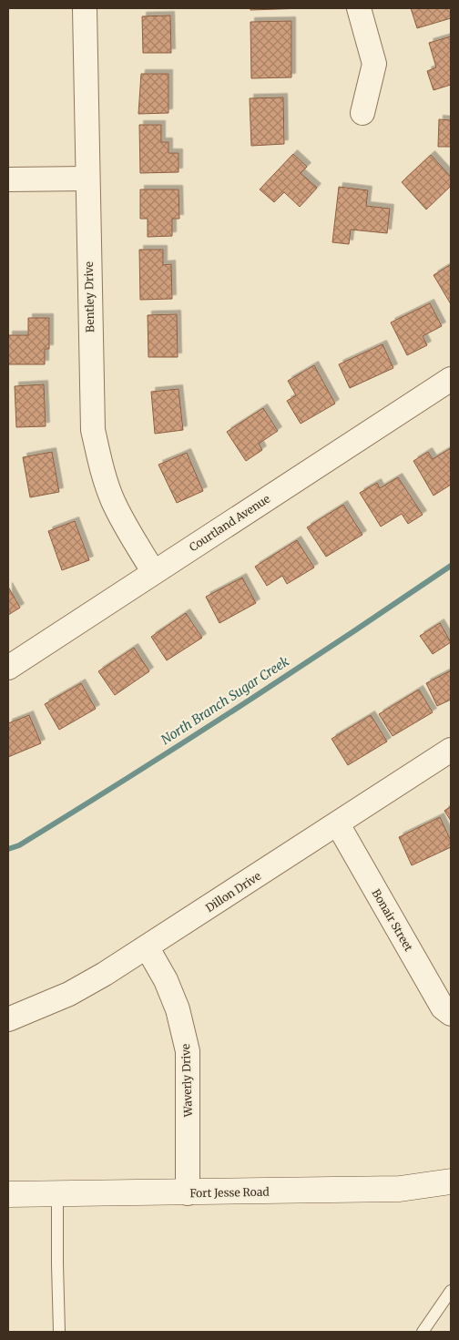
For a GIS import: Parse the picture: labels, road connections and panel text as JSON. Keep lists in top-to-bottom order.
{
  "streets": {
    "street": [
      "Bentley Drive",
      "Courtland Avenue",
      "Dillon Drive",
      "Bonair Street",
      "Waverly Drive",
      "Fort Jesse Road"
    ]
  },
  "crossings": [
    ["Bentley Drive", "Courtland Avenue"],
    ["Dillon Drive", "Bonair Street"],
    ["Dillon Drive", "Waverly Drive"],
    ["Waverly Drive", "Fort Jesse Road"]
  ],
  "water": ["North Branch Sugar Creek"]
}
